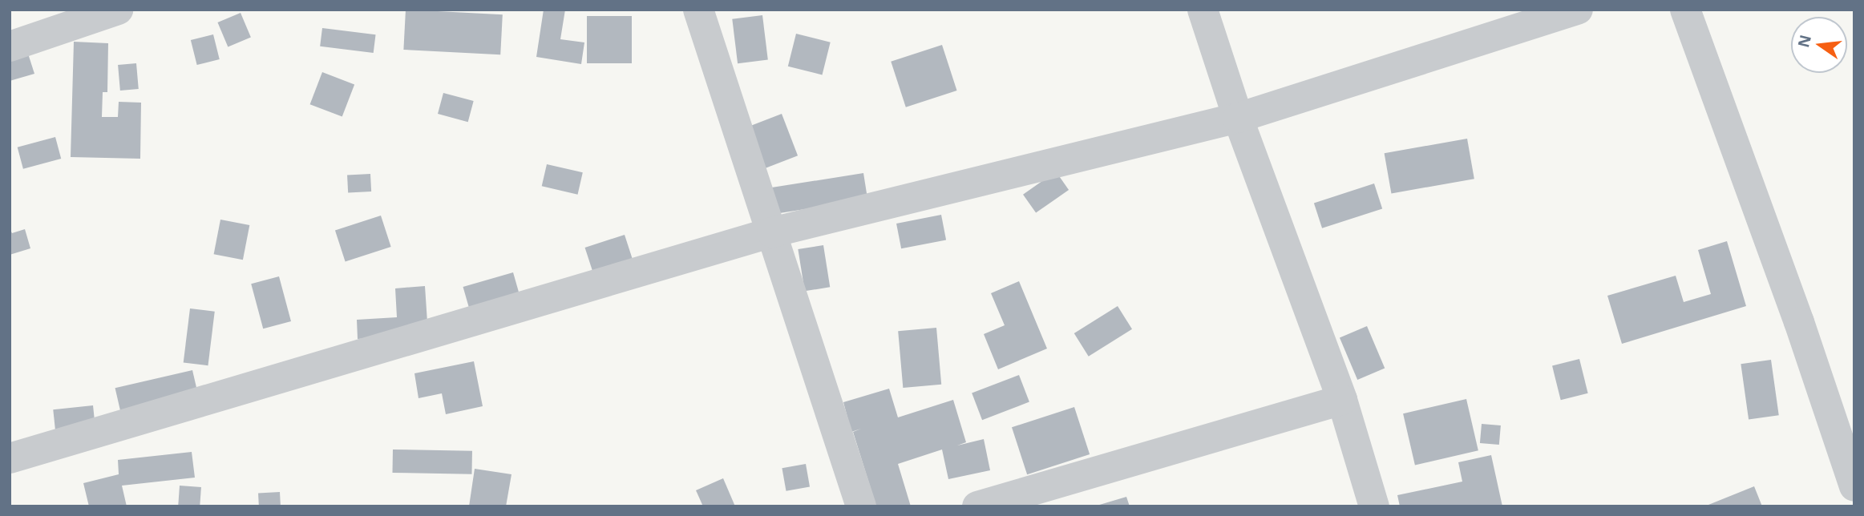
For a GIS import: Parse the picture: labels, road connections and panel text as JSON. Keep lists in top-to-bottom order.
{
  "north": "left"
}
